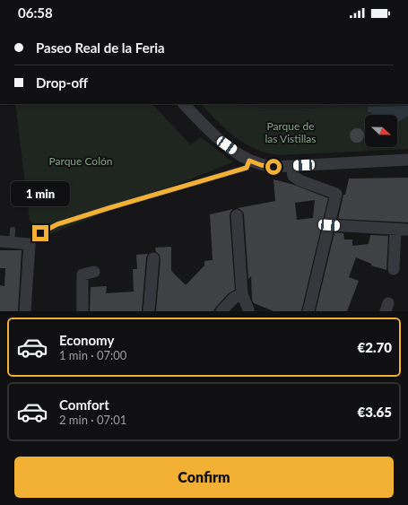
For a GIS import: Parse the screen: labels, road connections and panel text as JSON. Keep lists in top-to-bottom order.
{
  "parks": ["Parque de las Vistillas", "Parque Colón"],
  "north": "right",
  "page": {
    "status": "06:58",
    "banner": ["Paseo Real de la Feria", "Drop-off"],
    "bubble": "1 min",
    "list": [
      {
        "name": "Economy",
        "note": "1 min · 07:00",
        "value": "€2.70"
      },
      {
        "name": "Comfort",
        "note": "2 min · 07:01",
        "value": "€3.65"
      }
    ],
    "buttons": "Confirm"
  }
}
